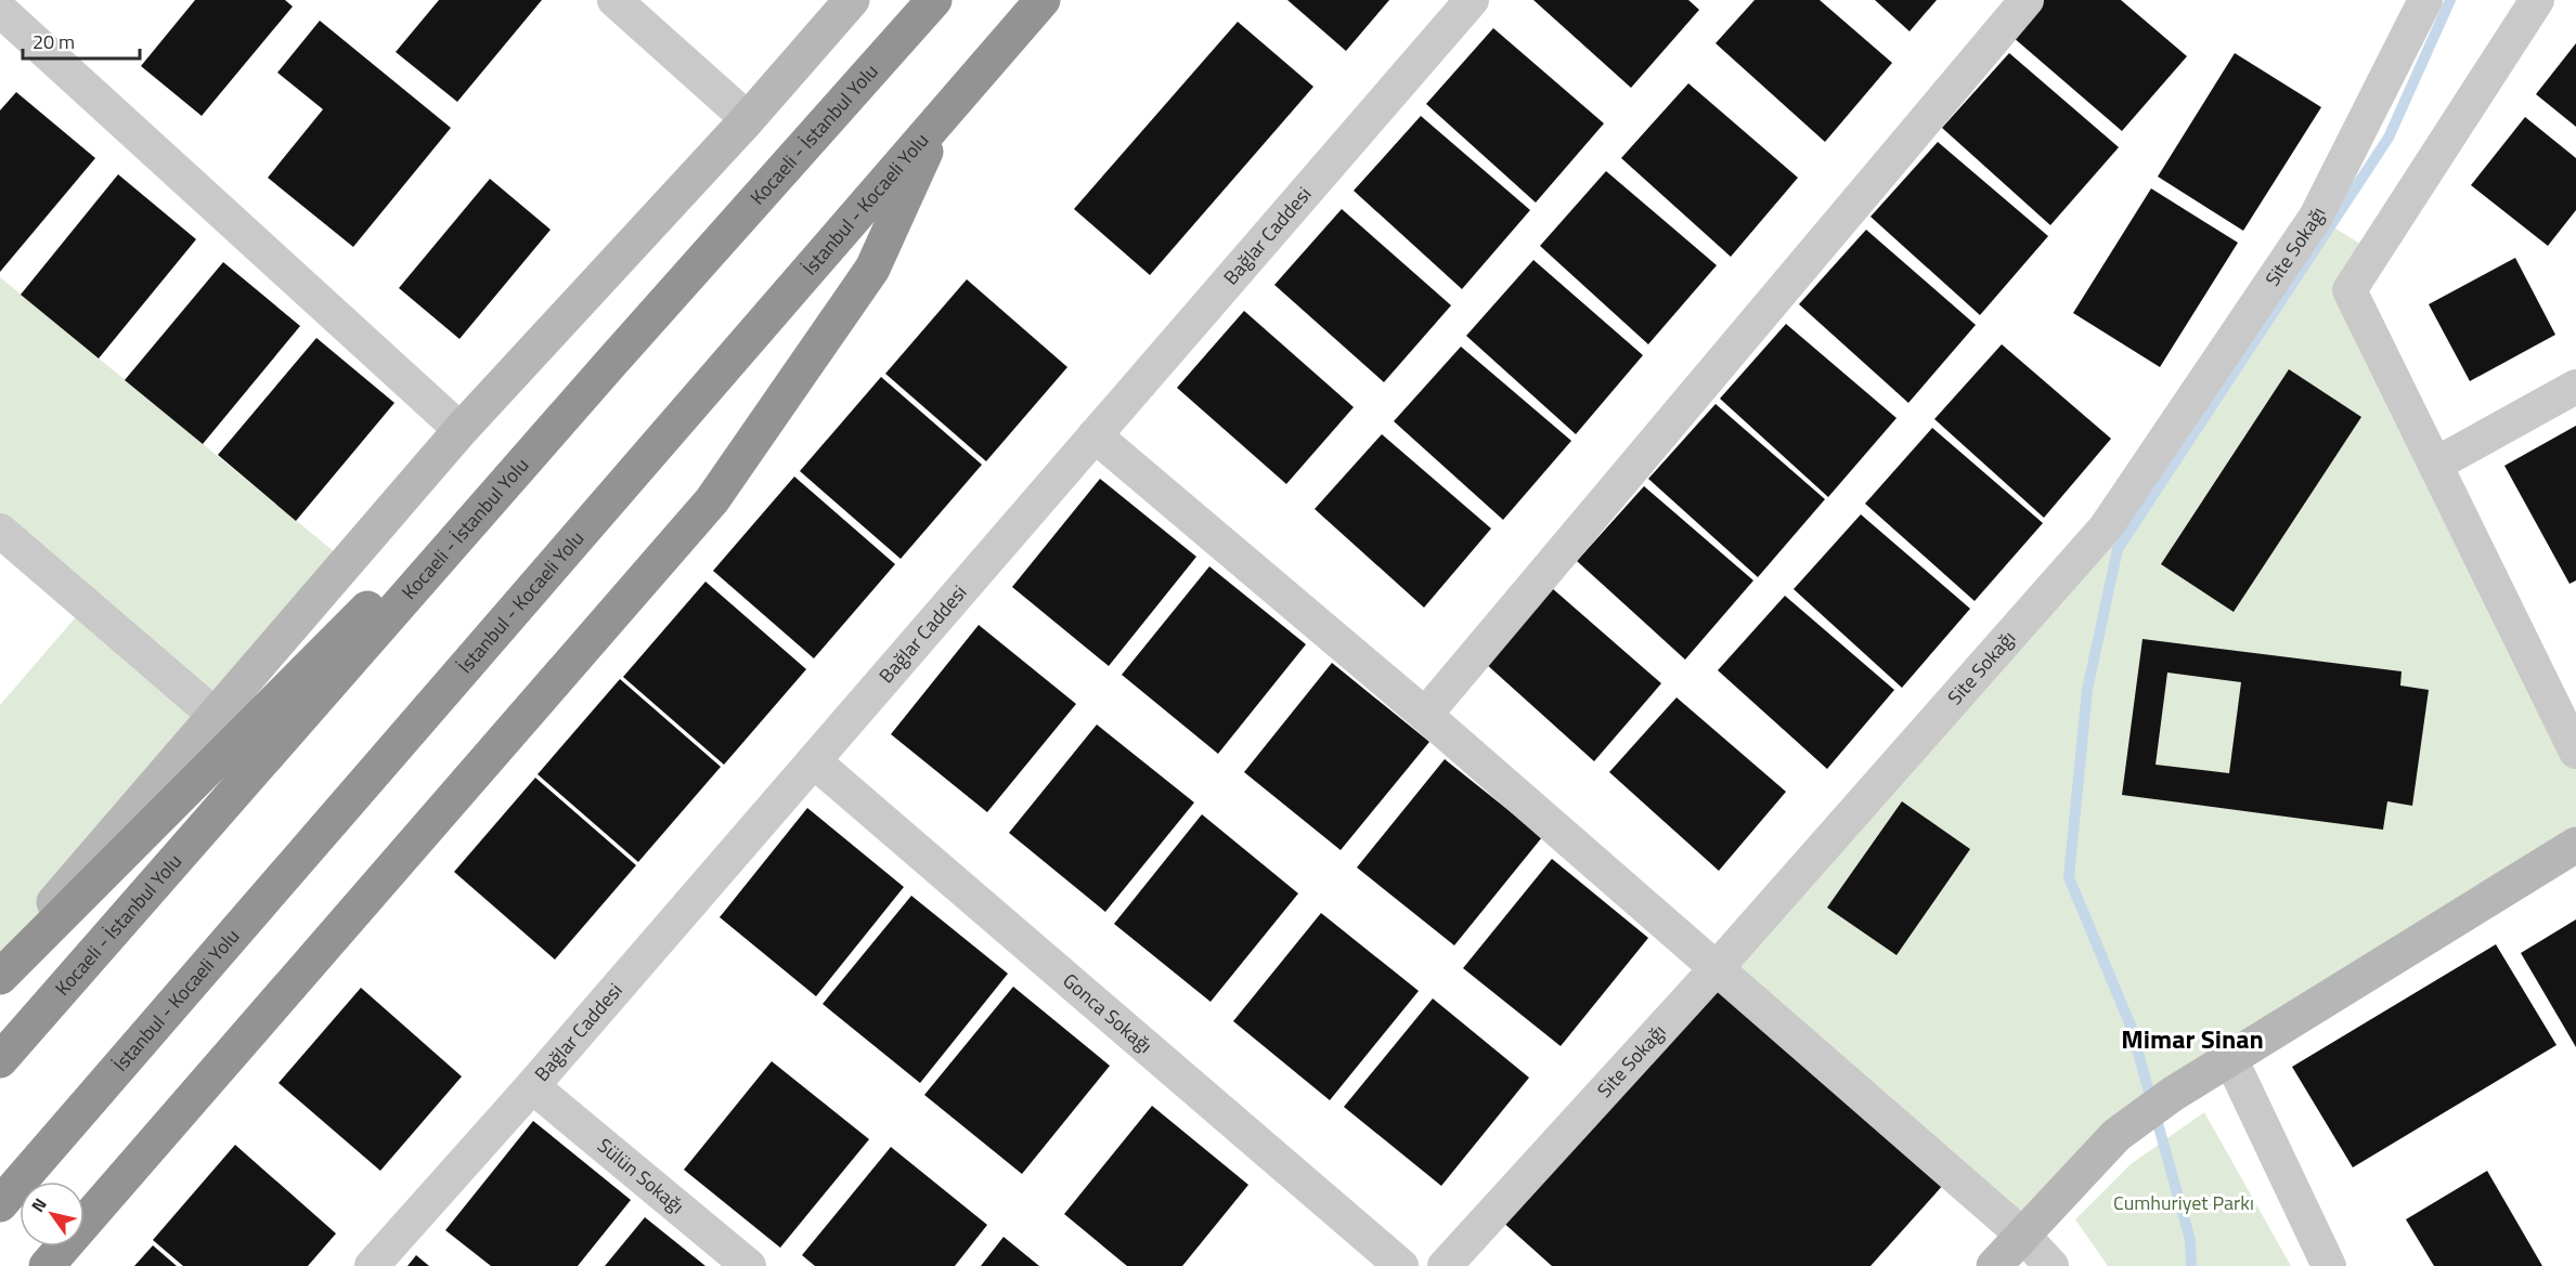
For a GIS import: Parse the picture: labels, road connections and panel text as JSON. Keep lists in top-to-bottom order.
{
  "streets": {
    "highway": ["Kocaeli - İstanbul Yolu", "İstanbul - Kocaeli Yolu"],
    "street": [
      "Bağlar Caddesi",
      "Site Sokağı",
      "Gonca Sokağı",
      "Sülün Sokağı"
    ]
  },
  "crossings": [
    ["Bağlar Caddesi", "Gonca Sokağı"],
    ["Bağlar Caddesi", "Sülün Sokağı"]
  ],
  "districts": ["Mimar Sinan"],
  "parks": ["Cumhuriyet Parkı"],
  "scale_bar": "20 m",
  "north": "top left"
}
